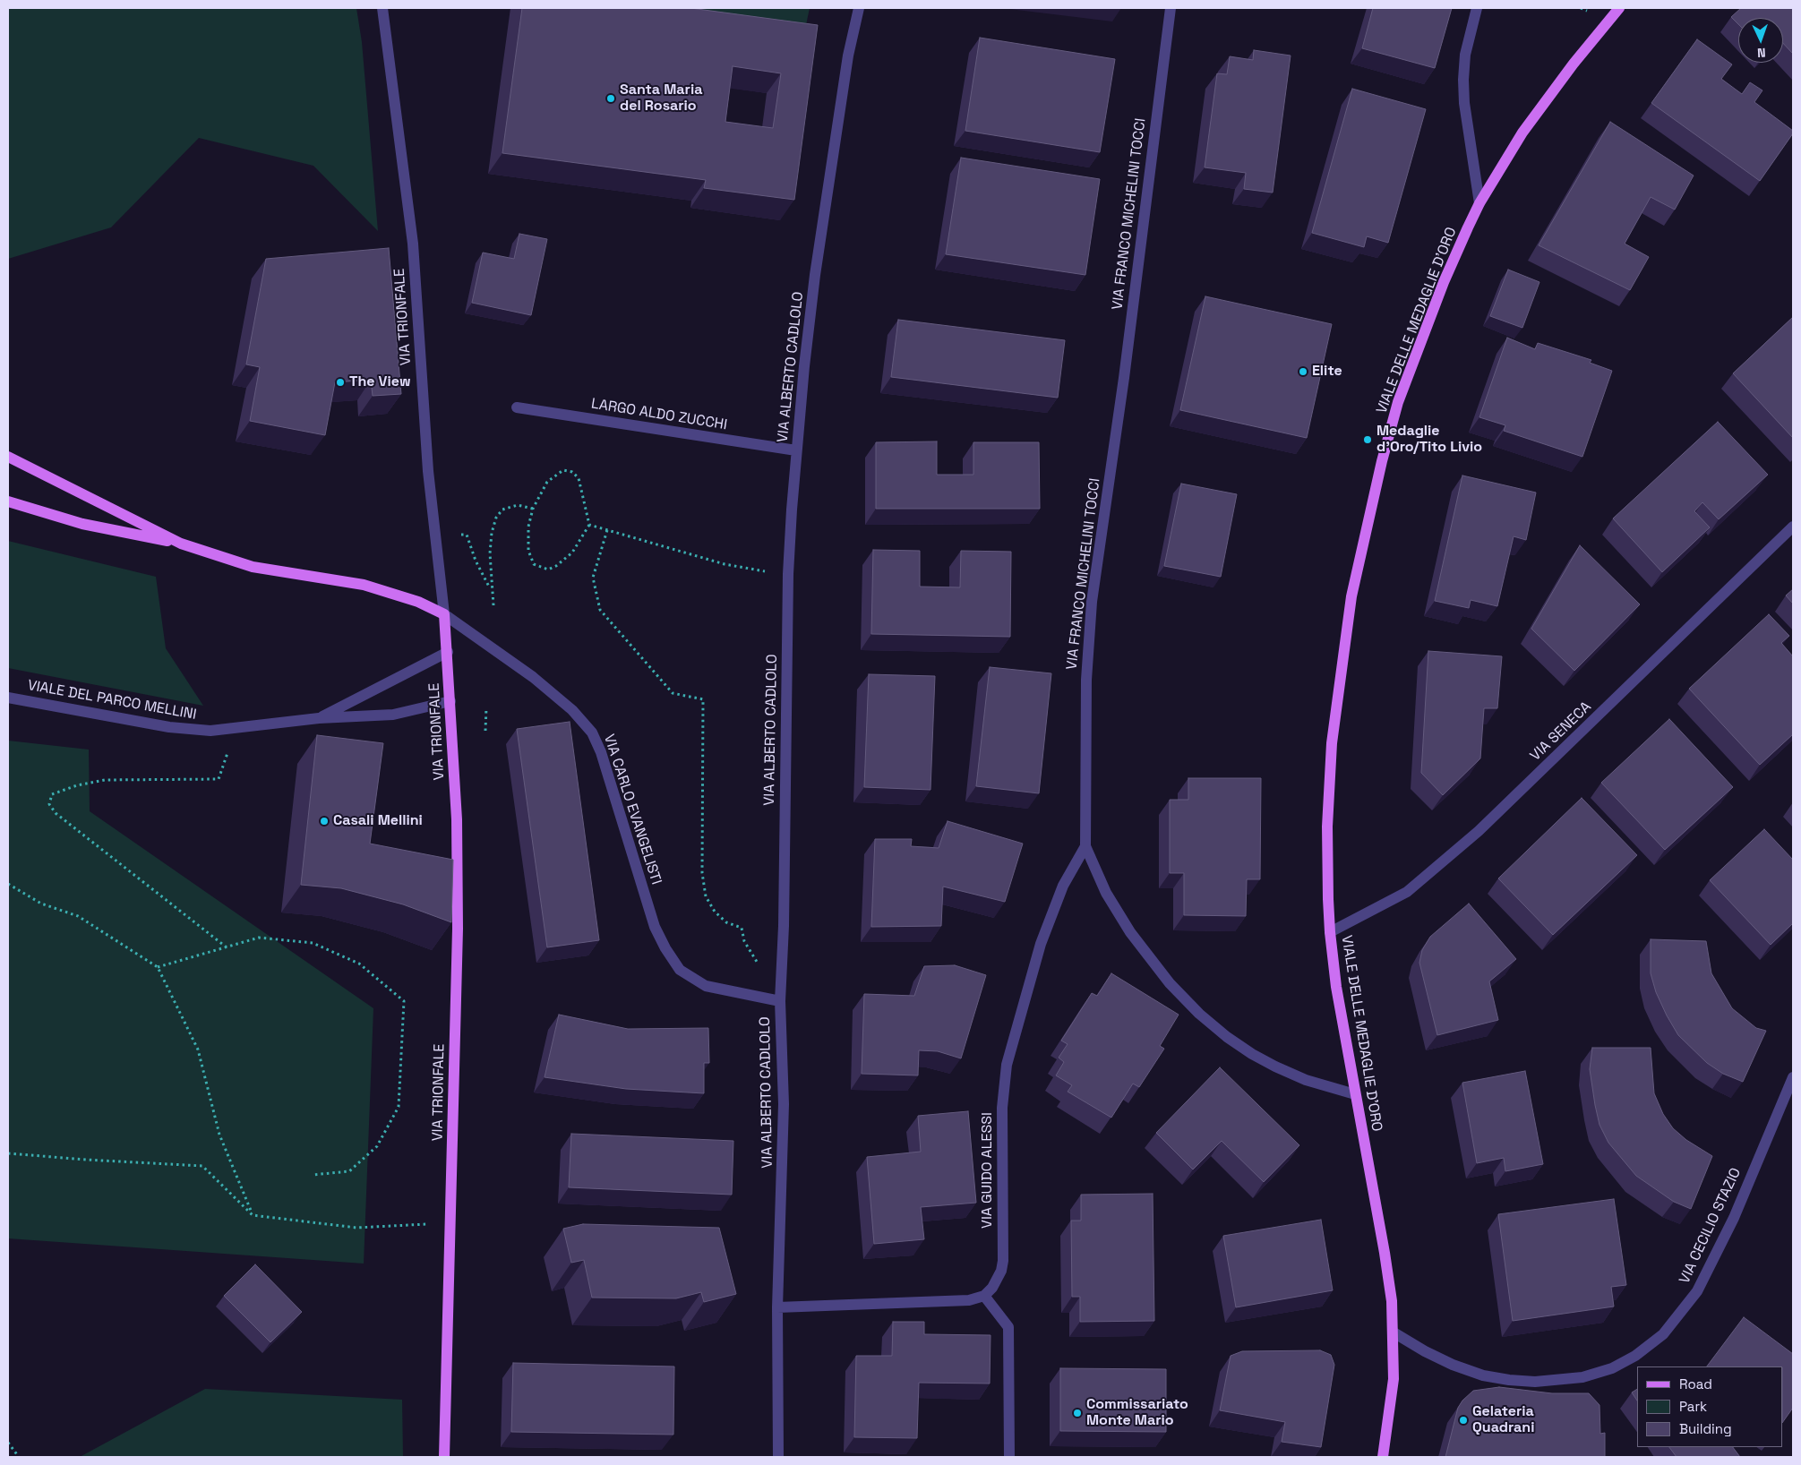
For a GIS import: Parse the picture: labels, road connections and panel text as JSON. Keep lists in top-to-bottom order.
{
  "streets": {
    "main road": ["VIA TRIONFALE", "VIALE DELLE MEDAGLIE D'ORO"],
    "street": [
      "VIA FRANCO MICHELINI TOCCI",
      "VIA ALBERTO CADLOLO",
      "LARGO ALDO ZUCCHI",
      "VIALE DEL PARCO MELLINI",
      "VIA SENECA",
      "VIA CARLO EVANGELISTI",
      "VIA GUIDO ALESSI",
      "VIA CECILIO STAZIO"
    ]
  },
  "crossings": [
    ["VIA FRANCO MICHELINI TOCCI", "VIALE DELLE MEDAGLIE D'ORO"],
    ["VIA FRANCO MICHELINI TOCCI", "VIA GUIDO ALESSI"],
    ["VIA TRIONFALE", "VIALE DEL PARCO MELLINI"],
    ["VIA TRIONFALE", "VIA CARLO EVANGELISTI"],
    ["VIALE DELLE MEDAGLIE D'ORO", "VIA SENECA"],
    ["VIALE DELLE MEDAGLIE D'ORO", "VIA CECILIO STAZIO"],
    ["VIA ALBERTO CADLOLO", "LARGO ALDO ZUCCHI"],
    ["VIA ALBERTO CADLOLO", "VIA CARLO EVANGELISTI"]
  ],
  "places": [
    "Santa Maria del Rosario",
    "Elite",
    "The View",
    "Medaglie d'Oro/Tito Livio",
    "Casali Mellini",
    "Commissariato Monte Mario",
    "Gelateria Quadrani"
  ],
  "legend": ["Road", "Park", "Building"],
  "north": "bottom"
}
